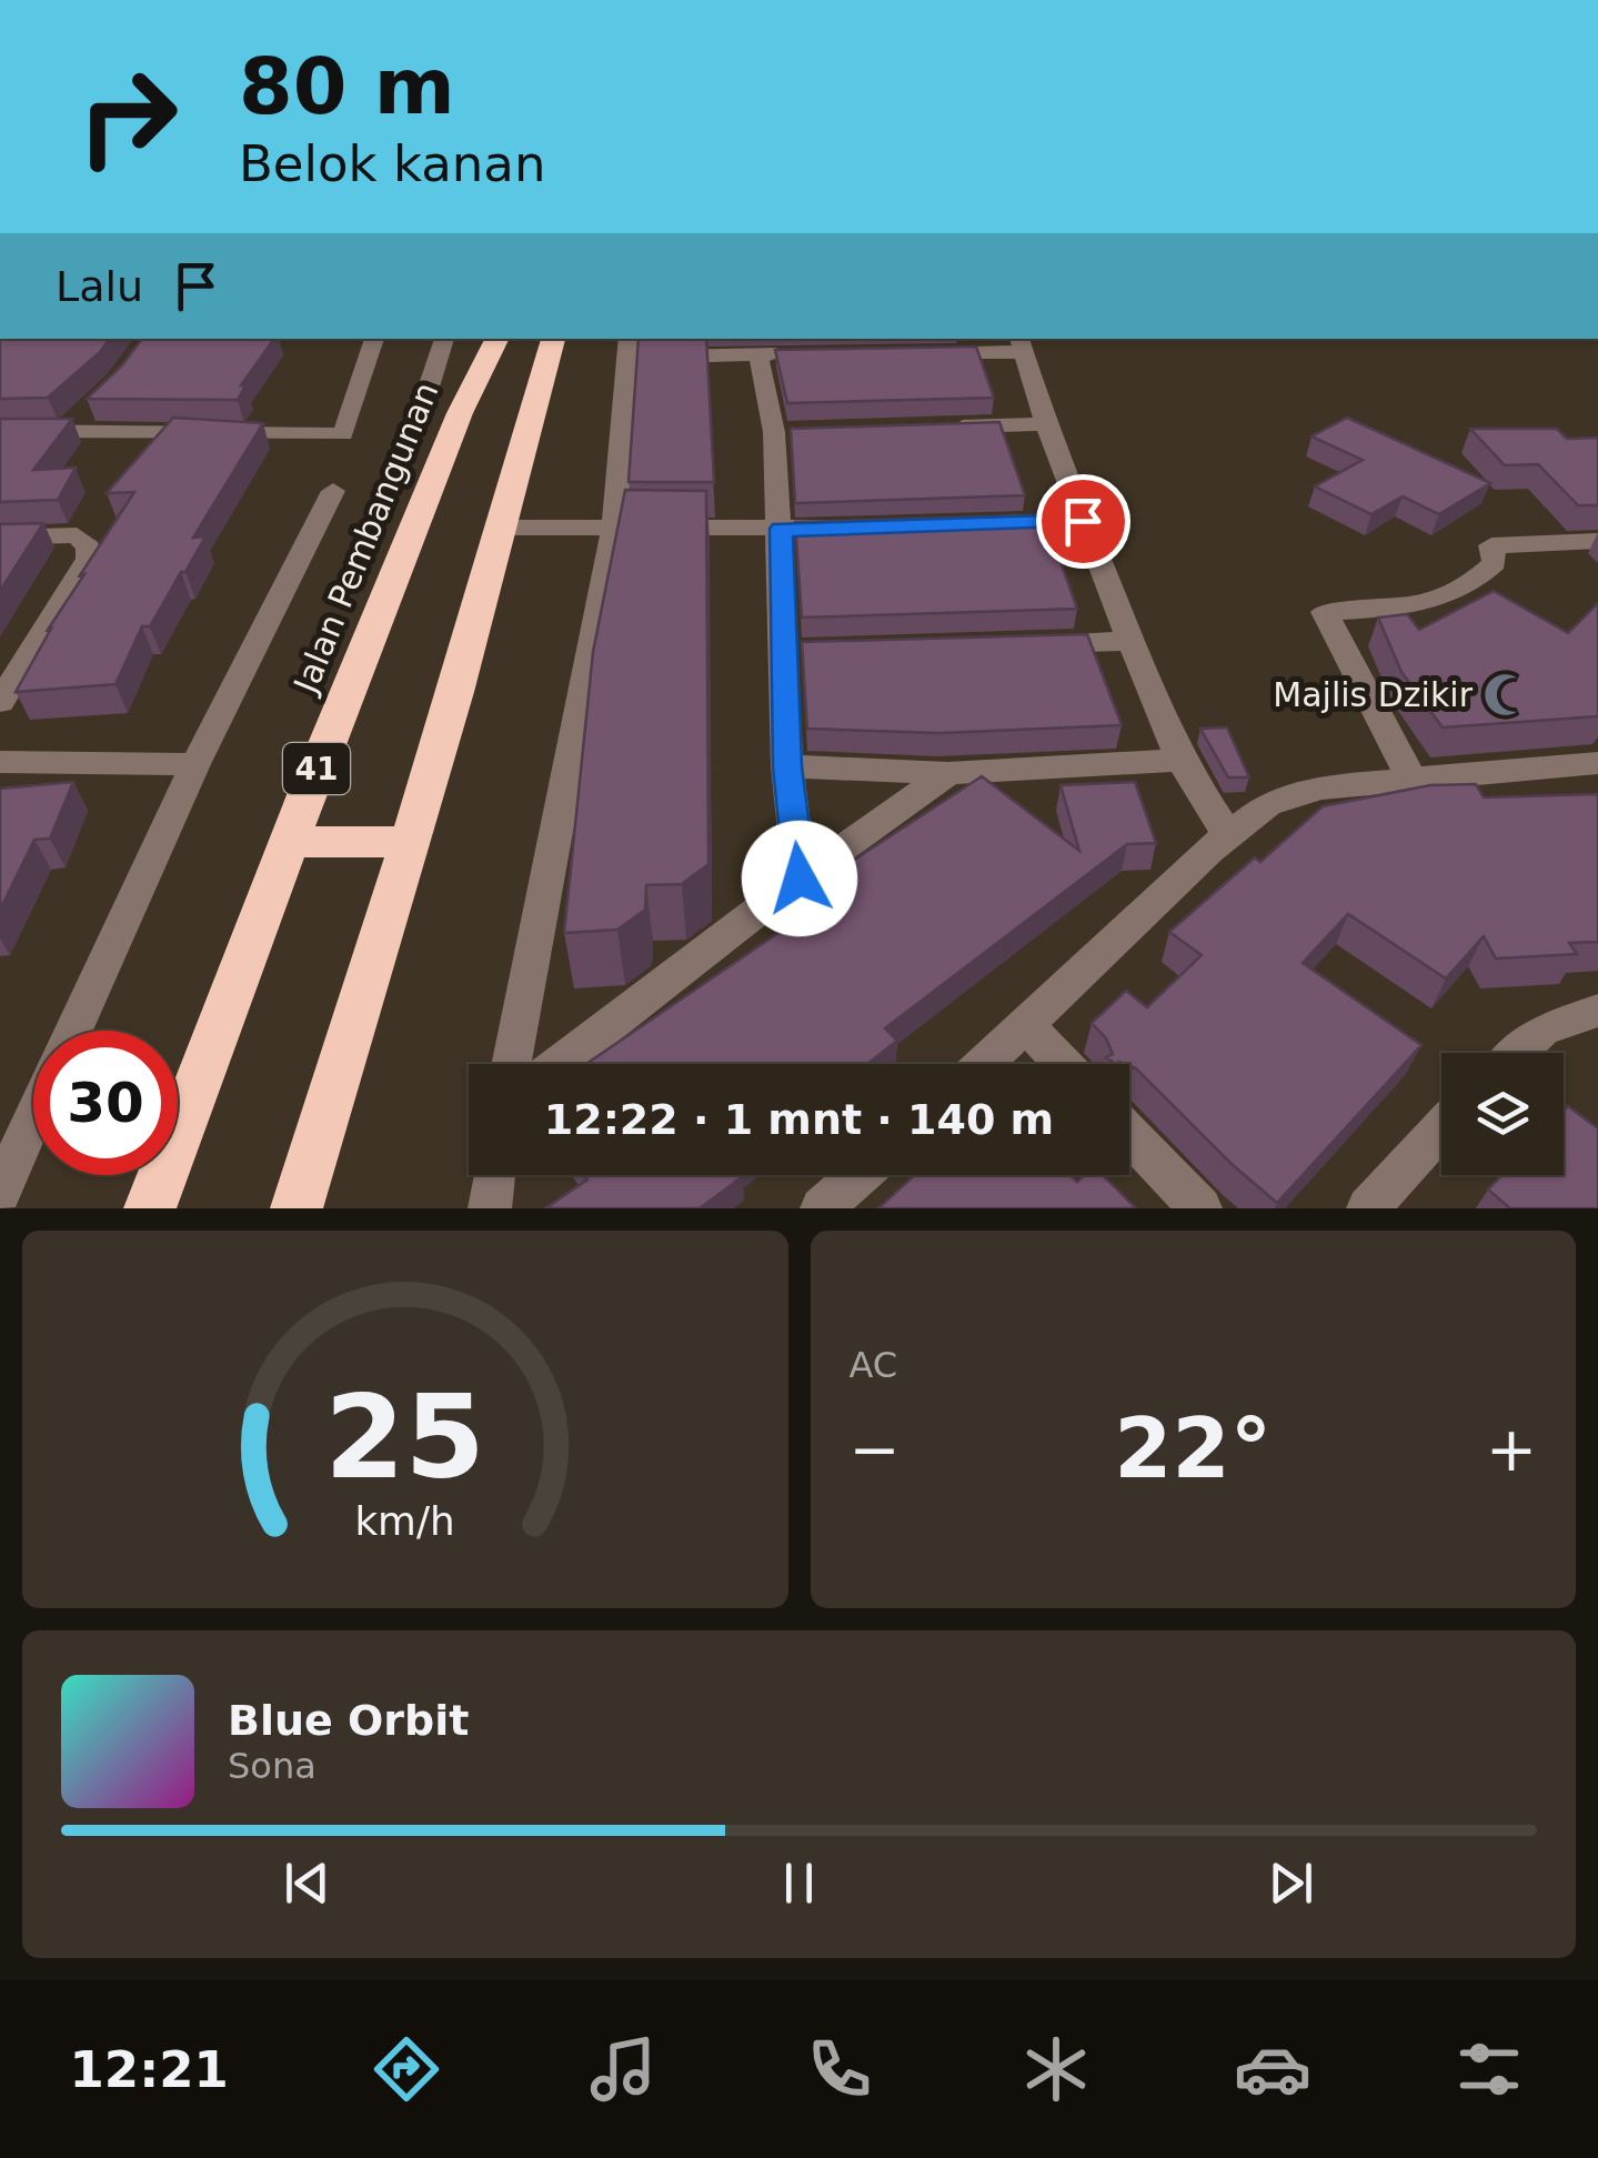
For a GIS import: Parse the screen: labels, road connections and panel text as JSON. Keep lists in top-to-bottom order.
{
  "streets": {
    "highway": ["Jalan Pembangunan", "41"]
  },
  "places": {
    "mosque": ["Majlis Dzikir"]
  },
  "page": {
    "turn": ["80 m", "Belok kanan"],
    "then": "Lalu",
    "limit": "30",
    "trip": "12:22 · 1 mnt · 140 m",
    "tile": "AC",
    "heat": ["−", "22°", "+"],
    "song": ["Blue Orbit", "Sona"],
    "tabs": "12:21",
    "gauge": ["25", "km/h"]
  }
}
